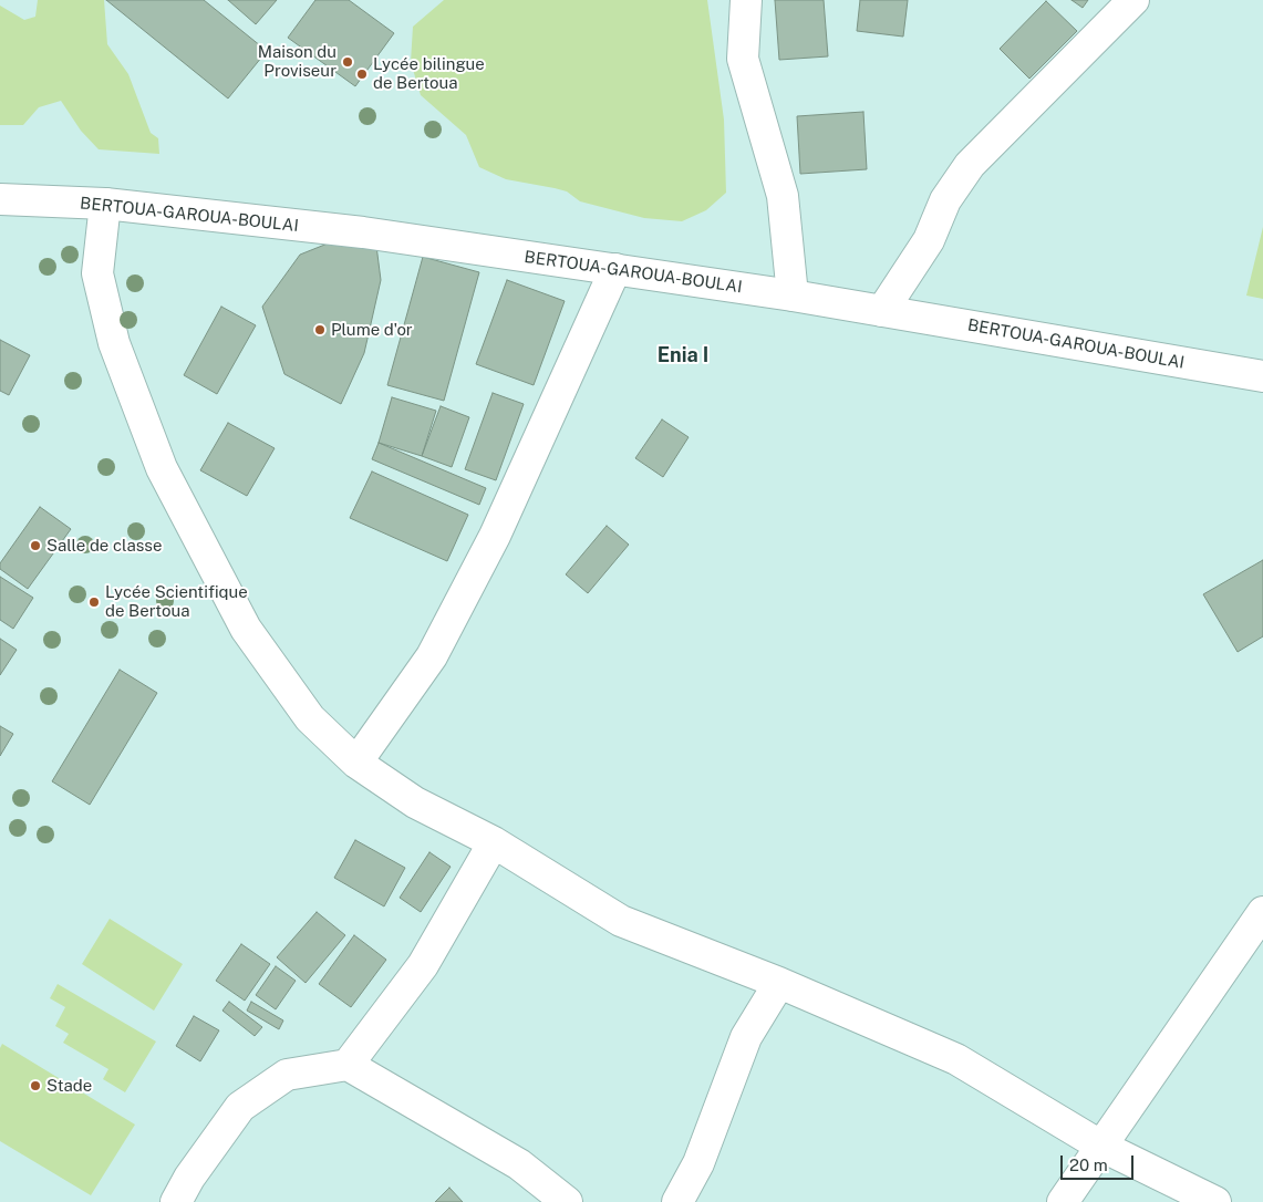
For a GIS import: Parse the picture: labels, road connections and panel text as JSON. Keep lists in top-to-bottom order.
{
  "streets": {
    "main road": ["BERTOUA-GAROUA-BOULAI"]
  },
  "districts": ["Enia I"],
  "places": [
    "Maison du Proviseur",
    "Lycée bilingue de Bertoua",
    "Plume d'or",
    "Salle de classe",
    "Lycée Scientifique de Bertoua",
    "Stade"
  ],
  "scale_bar": "20 m"
}
